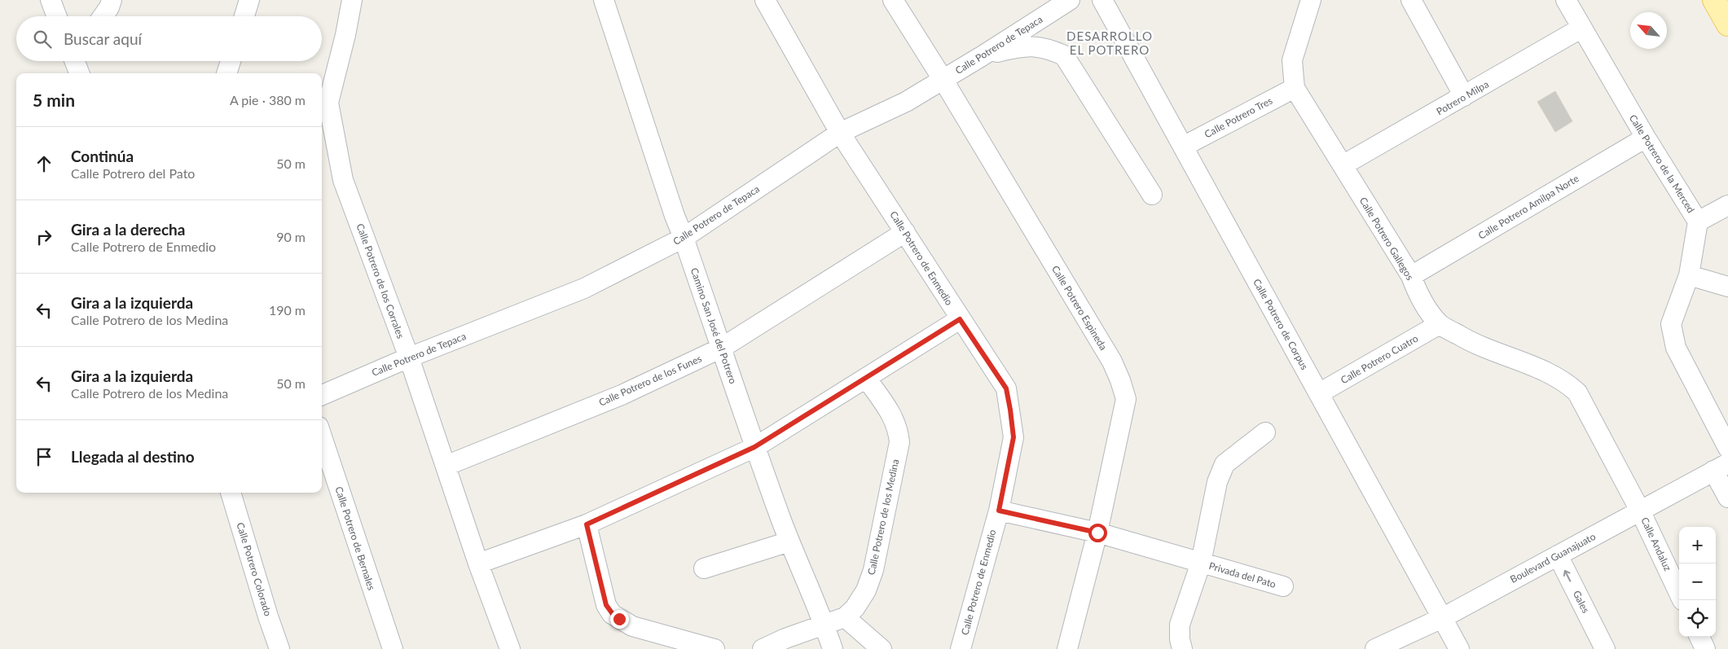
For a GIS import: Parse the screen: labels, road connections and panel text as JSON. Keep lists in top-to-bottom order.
{
  "streets": {
    "street": [
      "Calle Potrero de Tepaca",
      "Potrero Milpa",
      "Calle Potrero Tres",
      "Calle Potrero de la Merced",
      "Calle Potrero Amilpa Norte",
      "Calle Potrero Gallegos",
      "Calle Potrero de Enmedio",
      "Calle Potrero de los Corrales",
      "Calle Potrero Espineda",
      "Calle Potrero de Corpus",
      "Camino San José del Potrero",
      "Calle Potrero Cuatro",
      "Calle Potrero de los Funes",
      "Calle Potrero de los Medina",
      "Calle Potrero de Bernales",
      "Calle Andaluz",
      "Boulevard Guanajuato",
      "Calle Potrero Colorado",
      "Privada del Pato",
      "Gales"
    ]
  },
  "crossings": [
    ["Calle Potrero de Tepaca", "Calle Potrero de Enmedio"],
    ["Calle Potrero de Tepaca", "Calle Potrero de los Corrales"],
    ["Calle Potrero de Tepaca", "Calle Potrero Espineda"],
    ["Calle Potrero de Tepaca", "Camino San José del Potrero"],
    ["Potrero Milpa", "Calle Potrero de la Merced"],
    ["Potrero Milpa", "Calle Potrero Gallegos"],
    ["Calle Potrero Tres", "Calle Potrero Gallegos"],
    ["Calle Potrero Tres", "Calle Potrero de Corpus"],
    ["Calle Potrero de la Merced", "Calle Potrero Amilpa Norte"],
    ["Calle Potrero Amilpa Norte", "Calle Potrero Gallegos"],
    ["Calle Potrero Gallegos", "Calle Potrero Cuatro"],
    ["Calle Potrero Gallegos", "Calle Andaluz"],
    ["Calle Potrero Gallegos", "Boulevard Guanajuato"],
    ["Calle Potrero de Enmedio", "Calle Potrero de los Funes"],
    ["Calle Potrero de Enmedio", "Privada del Pato"],
    ["Calle Potrero de los Corrales", "Calle Potrero de los Funes"],
    ["Calle Potrero Espineda", "Privada del Pato"],
    ["Calle Potrero de Corpus", "Calle Potrero Cuatro"],
    ["Calle Potrero de Corpus", "Boulevard Guanajuato"],
    ["Camino San José del Potrero", "Calle Potrero de los Funes"],
    ["Camino San José del Potrero", "Calle Potrero de los Medina"],
    ["Calle Andaluz", "Boulevard Guanajuato"],
    ["Boulevard Guanajuato", "Gales"]
  ],
  "one_way": ["Gales"],
  "districts": ["DESARROLLO EL POTRERO"],
  "north": "top left",
  "page": {
    "search": "Buscar aquí",
    "heading": ["5 min", "A pie · 380 m"],
    "list": [
      ["Continúa", "Calle Potrero del Pato", "50 m"],
      ["Gira a la derecha", "Calle Potrero de Enmedio", "90 m"],
      ["Gira a la izquierda", "Calle Potrero de los Medina", "190 m"],
      ["Gira a la izquierda", "Calle Potrero de los Medina", "50 m"],
      "Llegada al destino"
    ],
    "map_buttons": ["+", "−"]
  }
}
